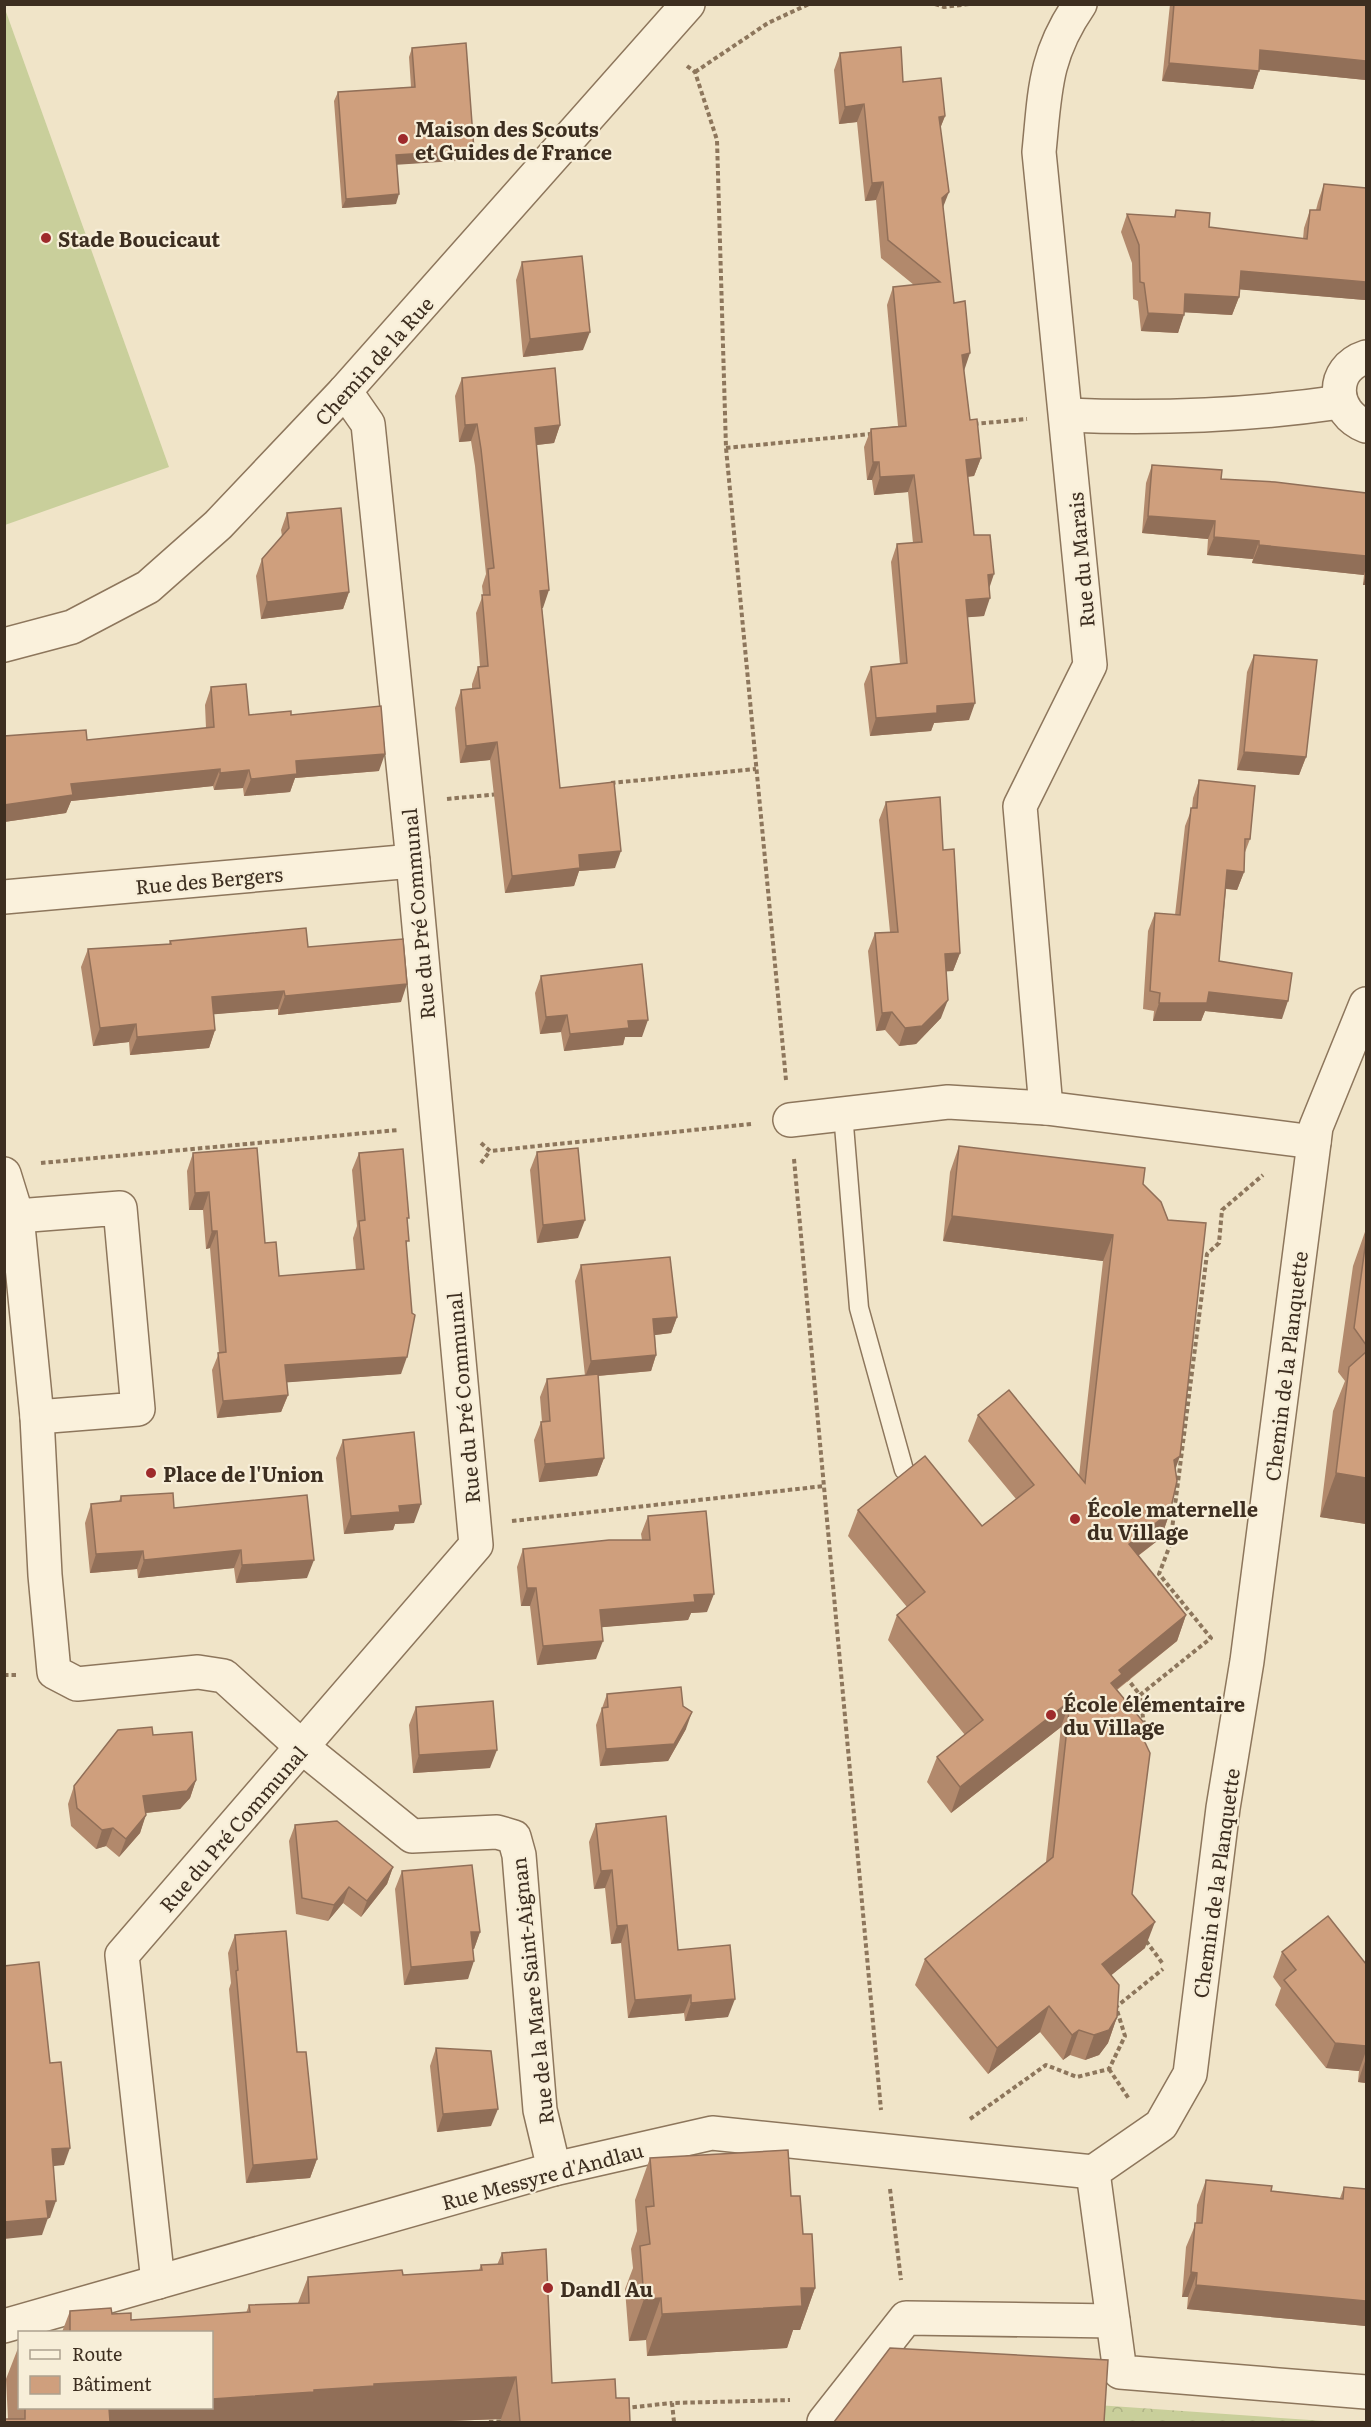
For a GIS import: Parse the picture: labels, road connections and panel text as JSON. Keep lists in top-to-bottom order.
{
  "streets": {
    "street": [
      "Chemin de la Rue",
      "Rue du Marais",
      "Rue des Bergers",
      "Rue du Pré Communal",
      "Chemin de la Planquette",
      "Rue de la Mare Saint-Aignan",
      "Rue Messyre d'Andlau"
    ]
  },
  "crossings": [
    ["Chemin de la Rue", "Rue du Pré Communal"],
    ["Rue des Bergers", "Rue du Pré Communal"],
    ["Rue du Pré Communal", "Rue de la Mare Saint-Aignan"],
    ["Rue du Pré Communal", "Rue Messyre d'Andlau"],
    ["Chemin de la Planquette", "Rue Messyre d'Andlau"],
    ["Rue de la Mare Saint-Aignan", "Rue Messyre d'Andlau"]
  ],
  "places": [
    "Maison des Scouts et Guides de France",
    "Stade Boucicaut",
    "Place de l'Union",
    "École maternelle du Village",
    "École élémentaire du Village",
    "Dandl Au"
  ],
  "legend": ["Route", "Bâtiment"]
}
